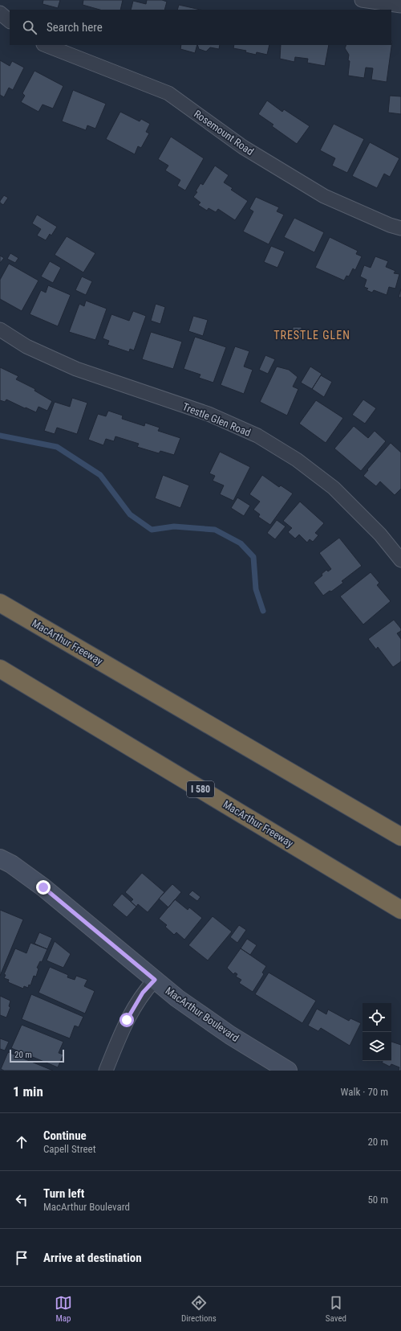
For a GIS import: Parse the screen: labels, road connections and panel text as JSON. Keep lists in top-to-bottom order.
{
  "streets": {
    "highway": ["MacArthur Freeway", "I 580"],
    "main road": ["MacArthur Boulevard"],
    "street": ["Rosemount Road", "Trestle Glen Road"]
  },
  "districts": ["TRESTLE GLEN"],
  "scale_bar": "20 m",
  "page": {
    "search": "Search here",
    "scale": "20 m",
    "heading": ["1 min", "Walk · 70 m"],
    "list": [
      ["Continue", "Capell Street", "20 m"],
      ["Turn left", "MacArthur Boulevard", "50 m"],
      "Arrive at destination"
    ],
    "nav": ["Map", "Directions", "Saved"]
  }
}
